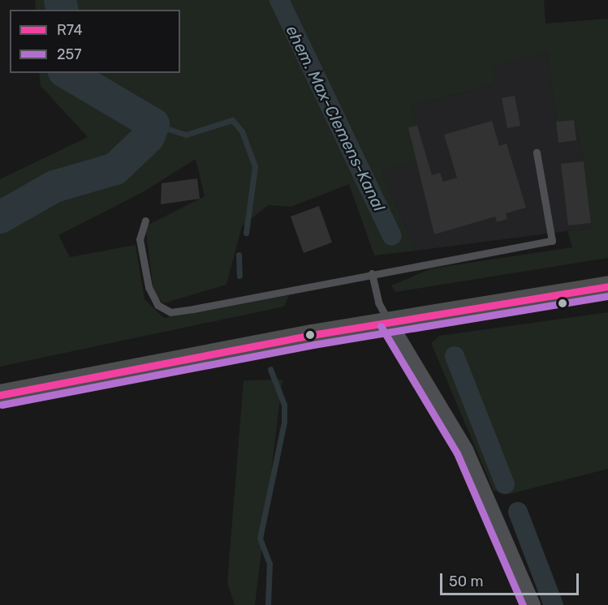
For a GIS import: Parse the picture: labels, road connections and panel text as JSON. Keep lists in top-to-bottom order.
{
  "water": ["ehem. Max-Clemens-Kanal"],
  "lines": ["transit line R74", "transit line 257"],
  "legend": ["R74", "257"],
  "scale_bar": "50 m"
}
